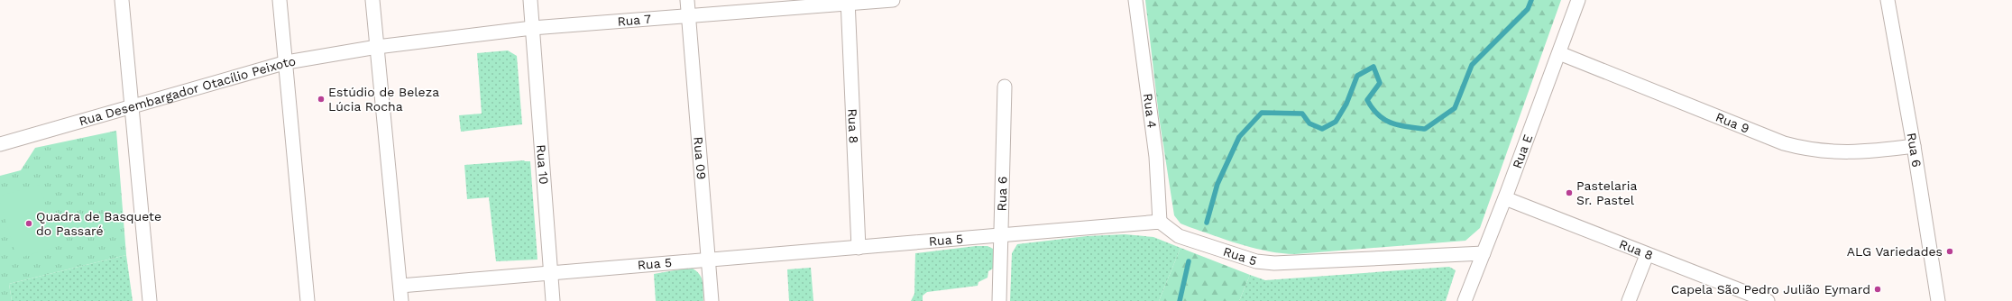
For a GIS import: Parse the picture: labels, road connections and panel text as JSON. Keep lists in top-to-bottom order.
{
  "streets": {
    "street": [
      "Rua 7",
      "Rua Desembargador Otacílio Peixoto",
      "Rua 4",
      "Rua 9",
      "Rua 8",
      "Rua 6",
      "Rua E",
      "Rua 09",
      "Rua 10",
      "Rua 5"
    ]
  },
  "crossings": [
    ["Rua 7", "Rua Desembargador Otacílio Peixoto"],
    ["Rua 7", "Rua 8"],
    ["Rua 7", "Rua 09"],
    ["Rua 7", "Rua 10"],
    ["Rua 4", "Rua 5"],
    ["Rua 9", "Rua 6"],
    ["Rua 9", "Rua E"],
    ["Rua 8", "Rua E"],
    ["Rua 8", "Rua 5"],
    ["Rua 6", "Rua 5"],
    ["Rua E", "Rua 5"],
    ["Rua 09", "Rua 5"],
    ["Rua 10", "Rua 5"]
  ],
  "places": [
    "Estúdio de Beleza Lúcia Rocha",
    "Pastelaria Sr. Pastel",
    "Quadra de Basquete do Passaré",
    "ALG Variedades",
    "Capela São Pedro Julião Eymard"
  ]
}
